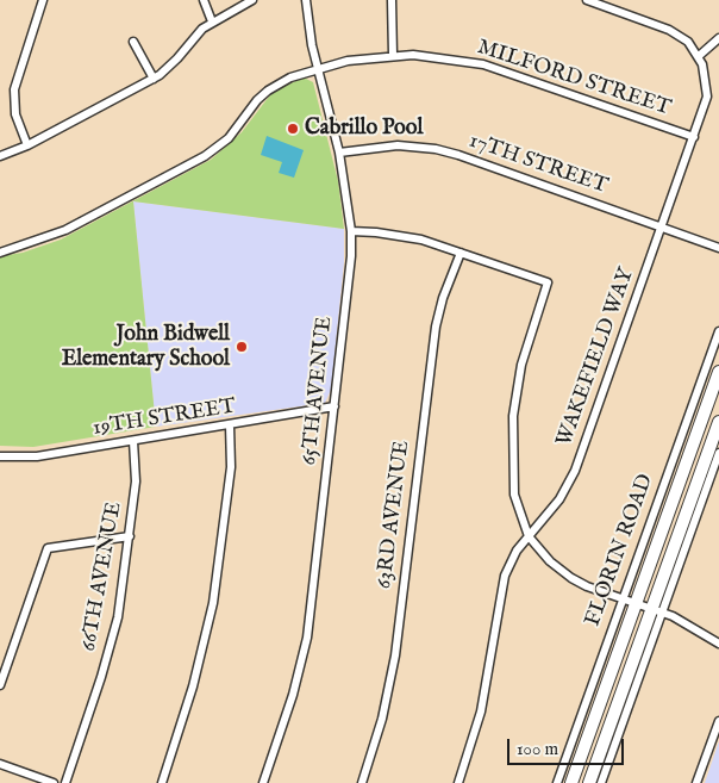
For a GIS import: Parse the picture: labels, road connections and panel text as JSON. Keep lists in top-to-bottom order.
{
  "streets": {
    "main road": ["FLORIN ROAD"],
    "street": [
      "MILFORD STREET",
      "17TH STREET",
      "WAKEFIELD WAY",
      "65TH AVENUE",
      "19TH STREET",
      "63RD AVENUE",
      "66TH AVENUE"
    ]
  },
  "crossings": [
    ["MILFORD STREET", "WAKEFIELD WAY"],
    ["MILFORD STREET", "65TH AVENUE"],
    ["17TH STREET", "WAKEFIELD WAY"],
    ["17TH STREET", "65TH AVENUE"],
    ["65TH AVENUE", "19TH STREET"],
    ["19TH STREET", "66TH AVENUE"]
  ],
  "places": ["Cabrillo Pool", "John Bidwell Elementary School"],
  "scale_bar": "100 m"
}
